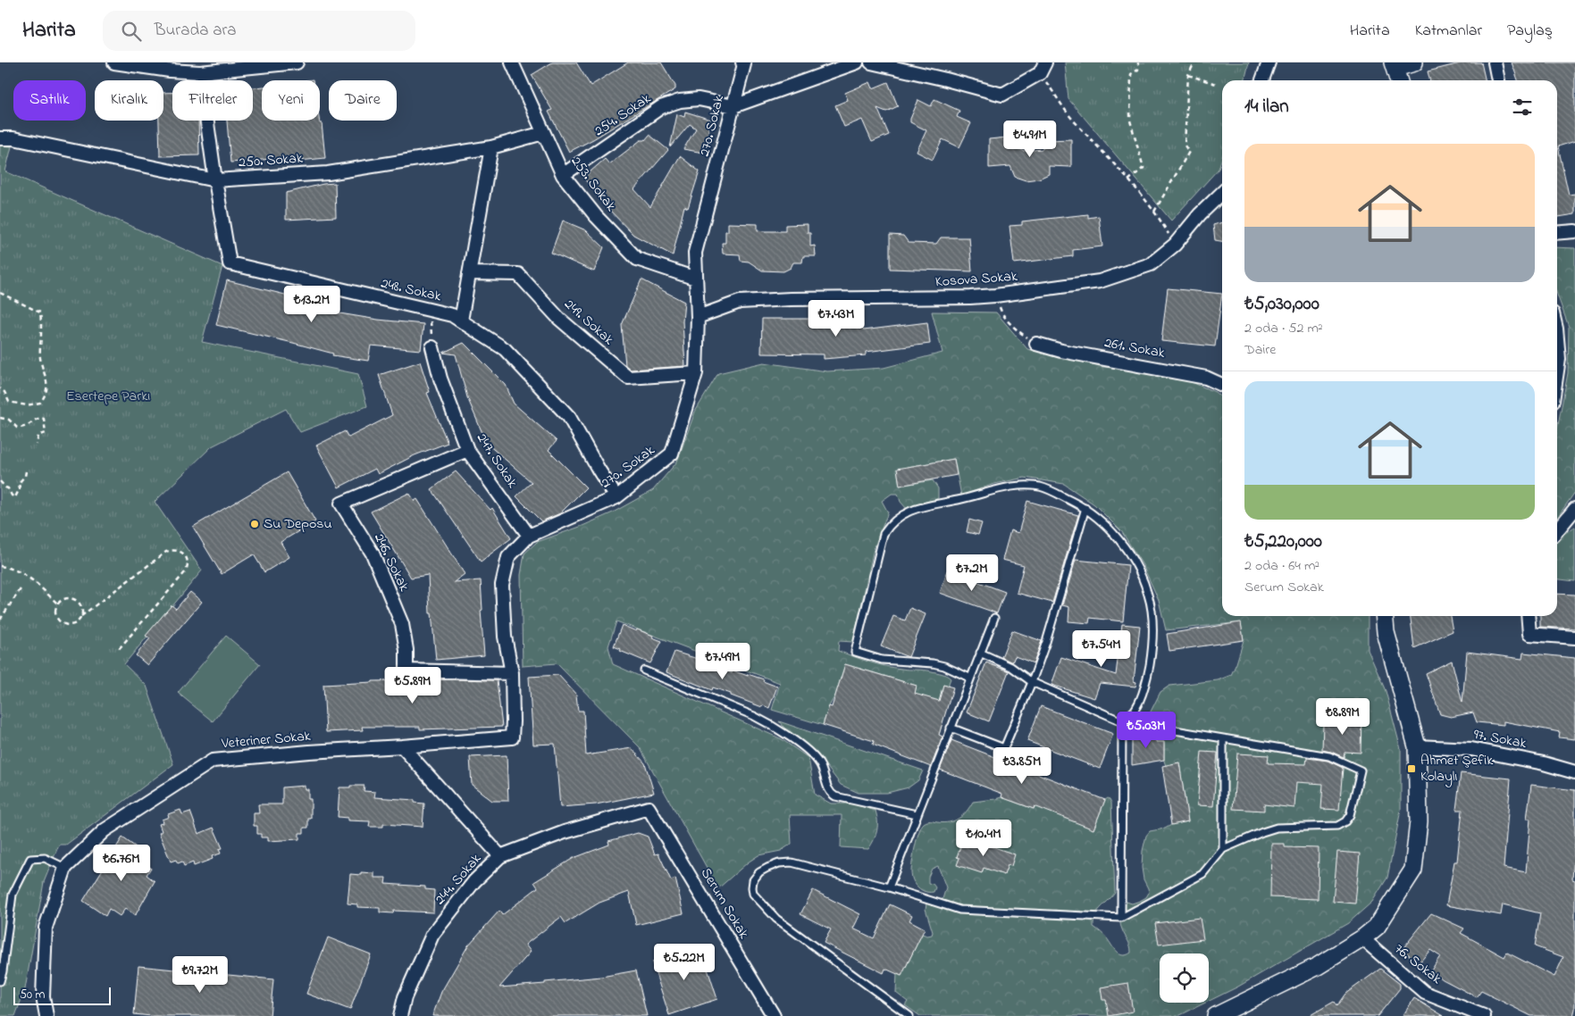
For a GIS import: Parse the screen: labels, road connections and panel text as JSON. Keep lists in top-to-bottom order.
{
  "streets": {
    "street": [
      "254. Sokak",
      "270. Sokak",
      "250. Sokak",
      "253. Sokak",
      "Kosova Sokak",
      "248. Sokak",
      "249. Sokak",
      "261. Sokak",
      "247. Sokak",
      "246. Sokak",
      "97. Sokak",
      "Veteriner Sokak",
      "244. Sokak",
      "Serum Sokak",
      "76. Sokak"
    ]
  },
  "crossings": [
    ["254. Sokak", "270. Sokak"],
    ["254. Sokak", "253. Sokak"],
    ["270. Sokak", "253. Sokak"],
    ["270. Sokak", "Kosova Sokak"],
    ["270. Sokak", "248. Sokak"],
    ["270. Sokak", "249. Sokak"],
    ["270. Sokak", "247. Sokak"],
    ["270. Sokak", "246. Sokak"],
    ["270. Sokak", "Veteriner Sokak"],
    ["250. Sokak", "253. Sokak"],
    ["250. Sokak", "248. Sokak"],
    ["247. Sokak", "246. Sokak"],
    ["244. Sokak", "Serum Sokak"]
  ],
  "parks": ["Esertepe Parkı"],
  "places": {
    "other": ["Su Deposu"],
    "transit": ["Ahmet Şefik Kolaylı"]
  },
  "scale_bar": "50 m",
  "page": {
    "header": "Harita",
    "search": "Burada ara",
    "nav": ["Harita", "Katmanlar", "Paylaş"],
    "chip": [
      "Satılık",
      "Kiralık",
      "Filtreler",
      "Yeni",
      "Daire"
    ],
    "heading": "14 ilan",
    "price": [
      "₺4.91M",
      "₺13.2M",
      "₺7.43M",
      "₺7.2M",
      "₺7.54M",
      "₺7.49M",
      "₺5.89M",
      "₺8.89M",
      "₺5.03M",
      "₺3.85M",
      "₺10.4M",
      "₺6.76M",
      "₺5.22M",
      "₺9.72M"
    ],
    "list": [
      {
        "name": "₺5,030,000",
        "note": "2 oda · 52 m² · Daire"
      },
      {
        "name": "₺5,220,000",
        "note": "2 oda · 64 m² · Serum Sokak"
      }
    ],
    "scale": "50 m"
  }
}
